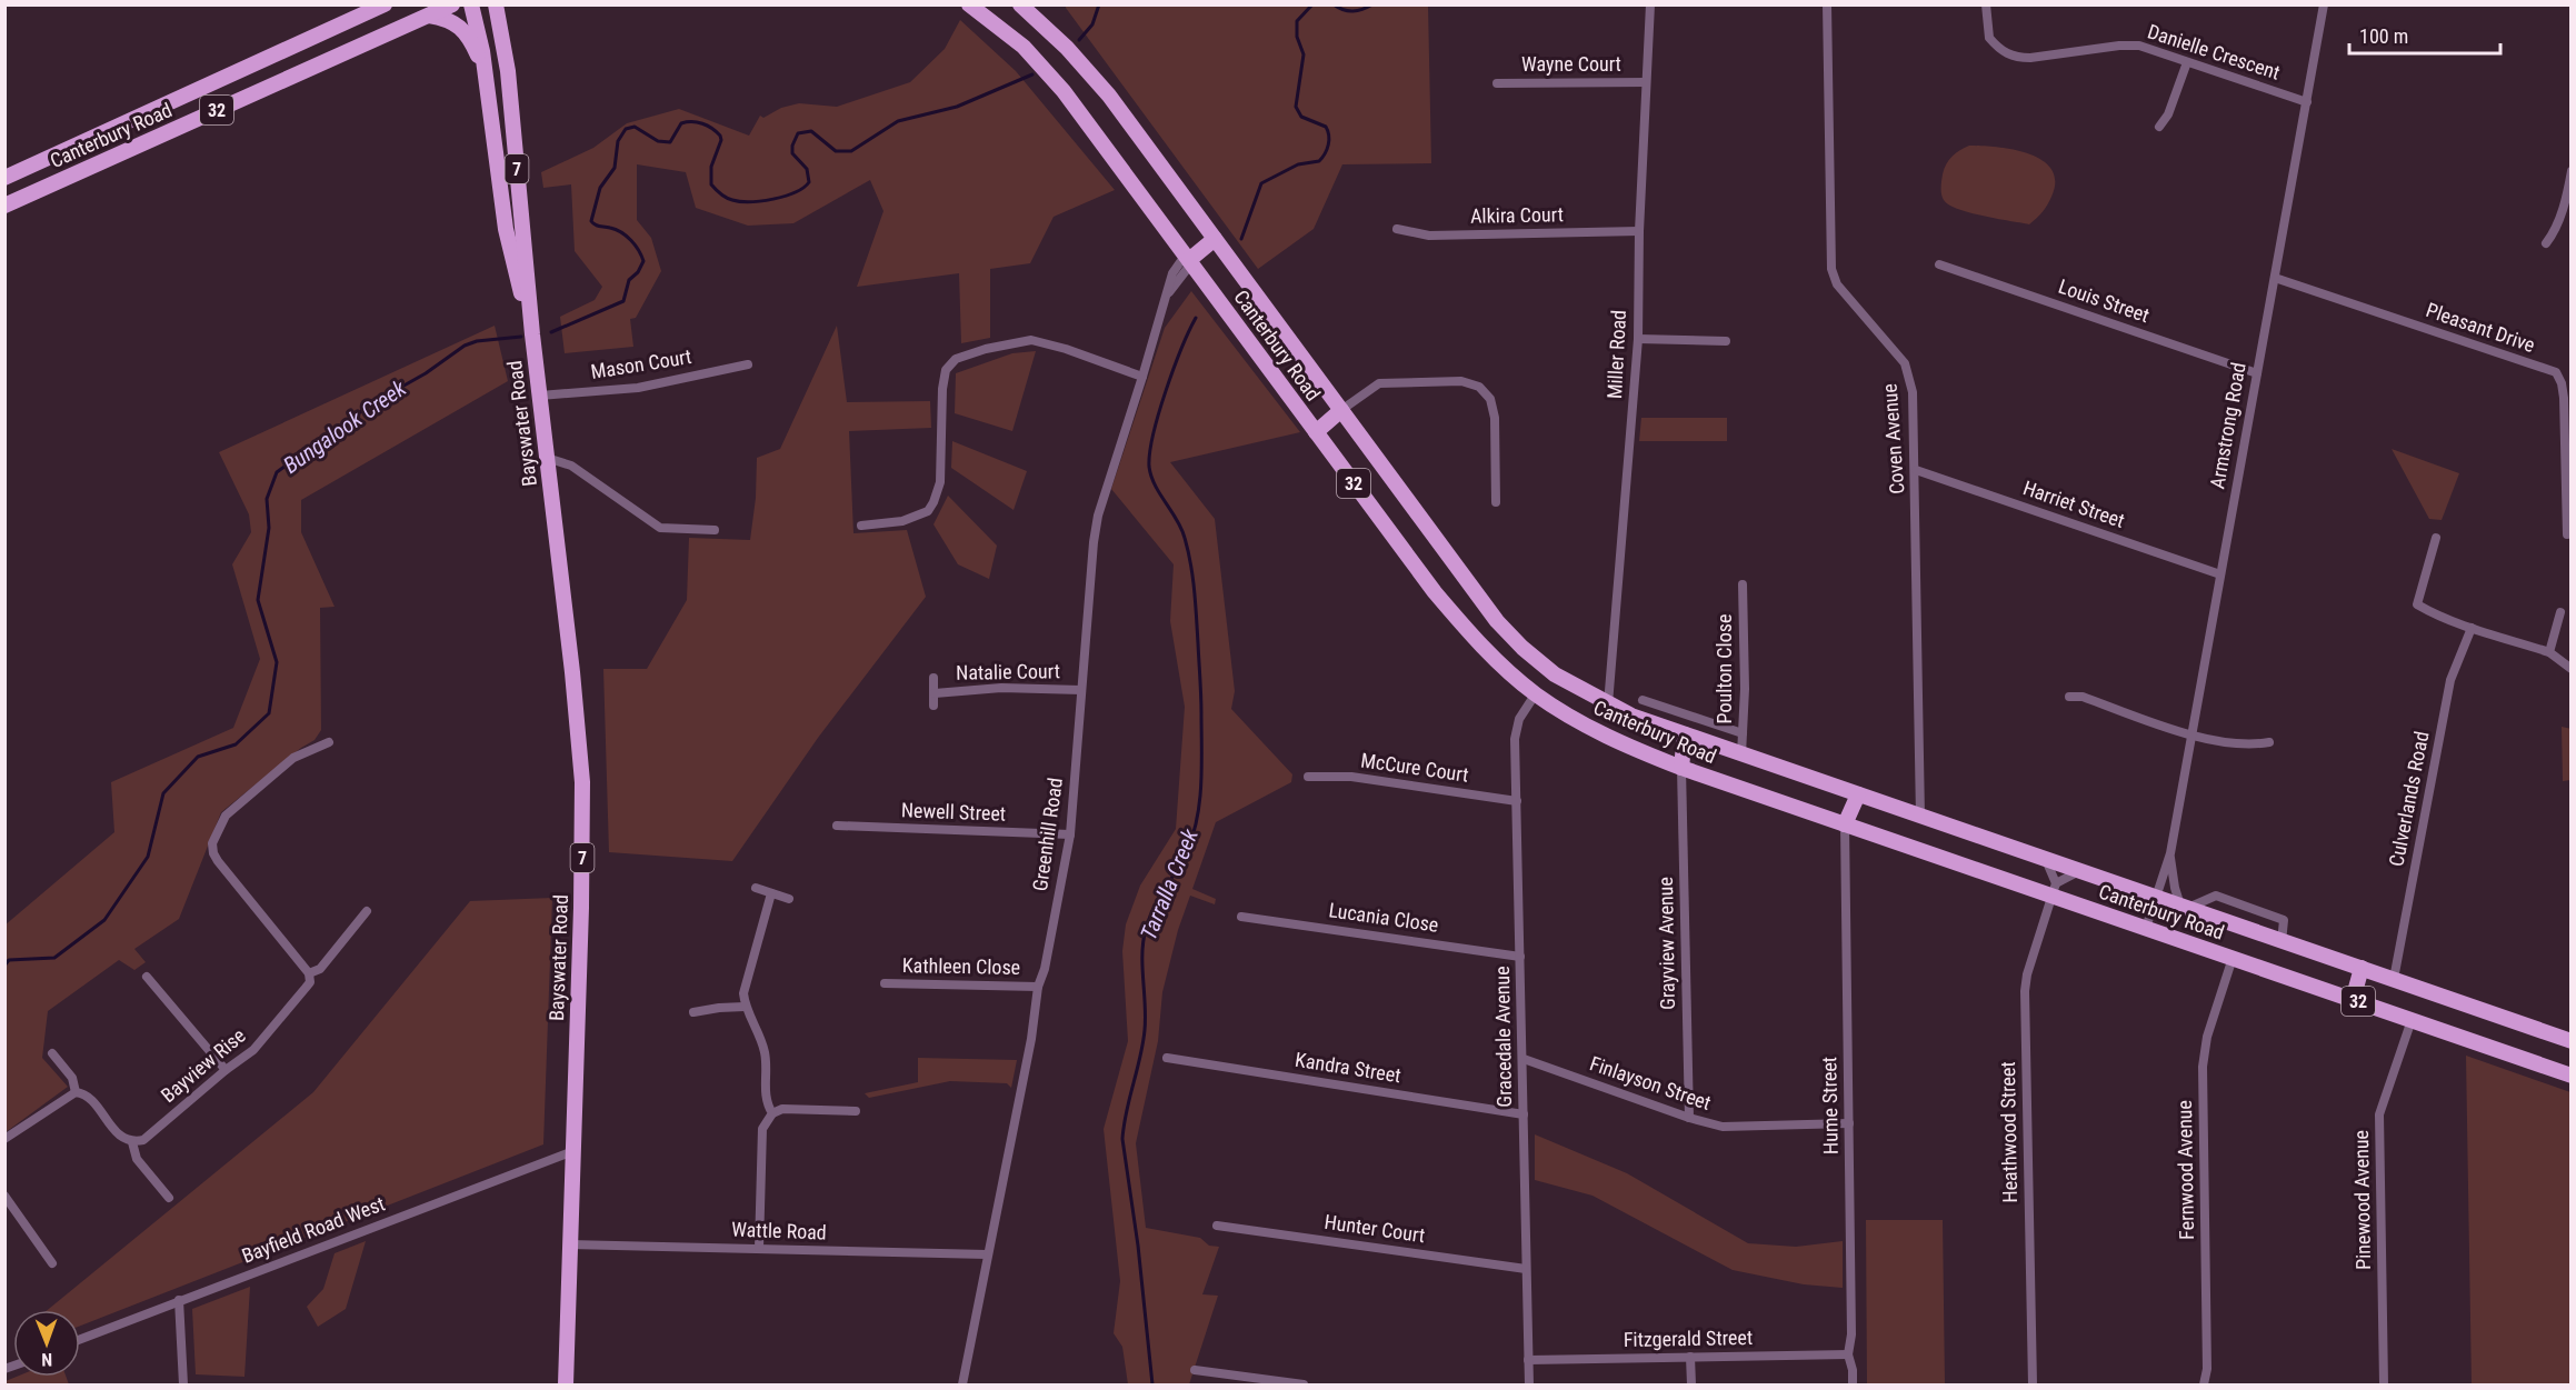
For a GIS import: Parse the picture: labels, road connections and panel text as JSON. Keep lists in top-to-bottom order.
{
  "streets": {
    "main road": [
      "32",
      "Canterbury Road",
      "7",
      "Bayswater Road"
    ],
    "street": [
      "Danielle Crescent",
      "Wayne Court",
      "Alkira Court",
      "Louis Street",
      "Pleasant Drive",
      "Miller Road",
      "Mason Court",
      "Armstrong Road",
      "Coven Avenue",
      "Harriet Street",
      "Poulton Close",
      "Natalie Court",
      "McCure Court",
      "Culverlands Road",
      "Newell Street",
      "Greenhill Road",
      "Lucania Close",
      "Grayview Avenue",
      "Kathleen Close",
      "Gracedale Avenue",
      "Bayview Rise",
      "Kandra Street",
      "Finlayson Street",
      "Hume Street",
      "Heathwood Street",
      "Fernwood Avenue",
      "Pinewood Avenue",
      "Hunter Court",
      "Bayfield Road West",
      "Wattle Road",
      "Fitzgerald Street"
    ]
  },
  "crossings": [
    ["Danielle Crescent", "Armstrong Road"],
    ["Wayne Court", "Miller Road"],
    ["Canterbury Road", "Miller Road"],
    ["Canterbury Road", "Armstrong Road"],
    ["Canterbury Road", "Coven Avenue"],
    ["Canterbury Road", "Poulton Close"],
    ["Canterbury Road", "Culverlands Road"],
    ["Canterbury Road", "Greenhill Road"],
    ["Canterbury Road", "Grayview Avenue"],
    ["Canterbury Road", "Gracedale Avenue"],
    ["Canterbury Road", "Hume Street"],
    ["Canterbury Road", "Heathwood Street"],
    ["Canterbury Road", "Fernwood Avenue"],
    ["Canterbury Road", "Pinewood Avenue"],
    ["Alkira Court", "Miller Road"],
    ["Louis Street", "Armstrong Road"],
    ["Pleasant Drive", "Armstrong Road"],
    ["Mason Court", "Bayswater Road"],
    ["Bayswater Road", "Bayfield Road West"],
    ["Bayswater Road", "Wattle Road"],
    ["Armstrong Road", "Harriet Street"],
    ["Coven Avenue", "Harriet Street"],
    ["Natalie Court", "Greenhill Road"],
    ["McCure Court", "Gracedale Avenue"],
    ["Newell Street", "Greenhill Road"],
    ["Greenhill Road", "Kathleen Close"],
    ["Greenhill Road", "Wattle Road"],
    ["Lucania Close", "Gracedale Avenue"],
    ["Grayview Avenue", "Finlayson Street"],
    ["Gracedale Avenue", "Kandra Street"],
    ["Gracedale Avenue", "Finlayson Street"],
    ["Gracedale Avenue", "Hunter Court"],
    ["Gracedale Avenue", "Fitzgerald Street"],
    ["Finlayson Street", "Hume Street"],
    ["Hume Street", "Fitzgerald Street"]
  ],
  "water": ["Bungalook Creek", "Tarralla Creek"],
  "scale_bar": "100 m",
  "north": "bottom"
}
